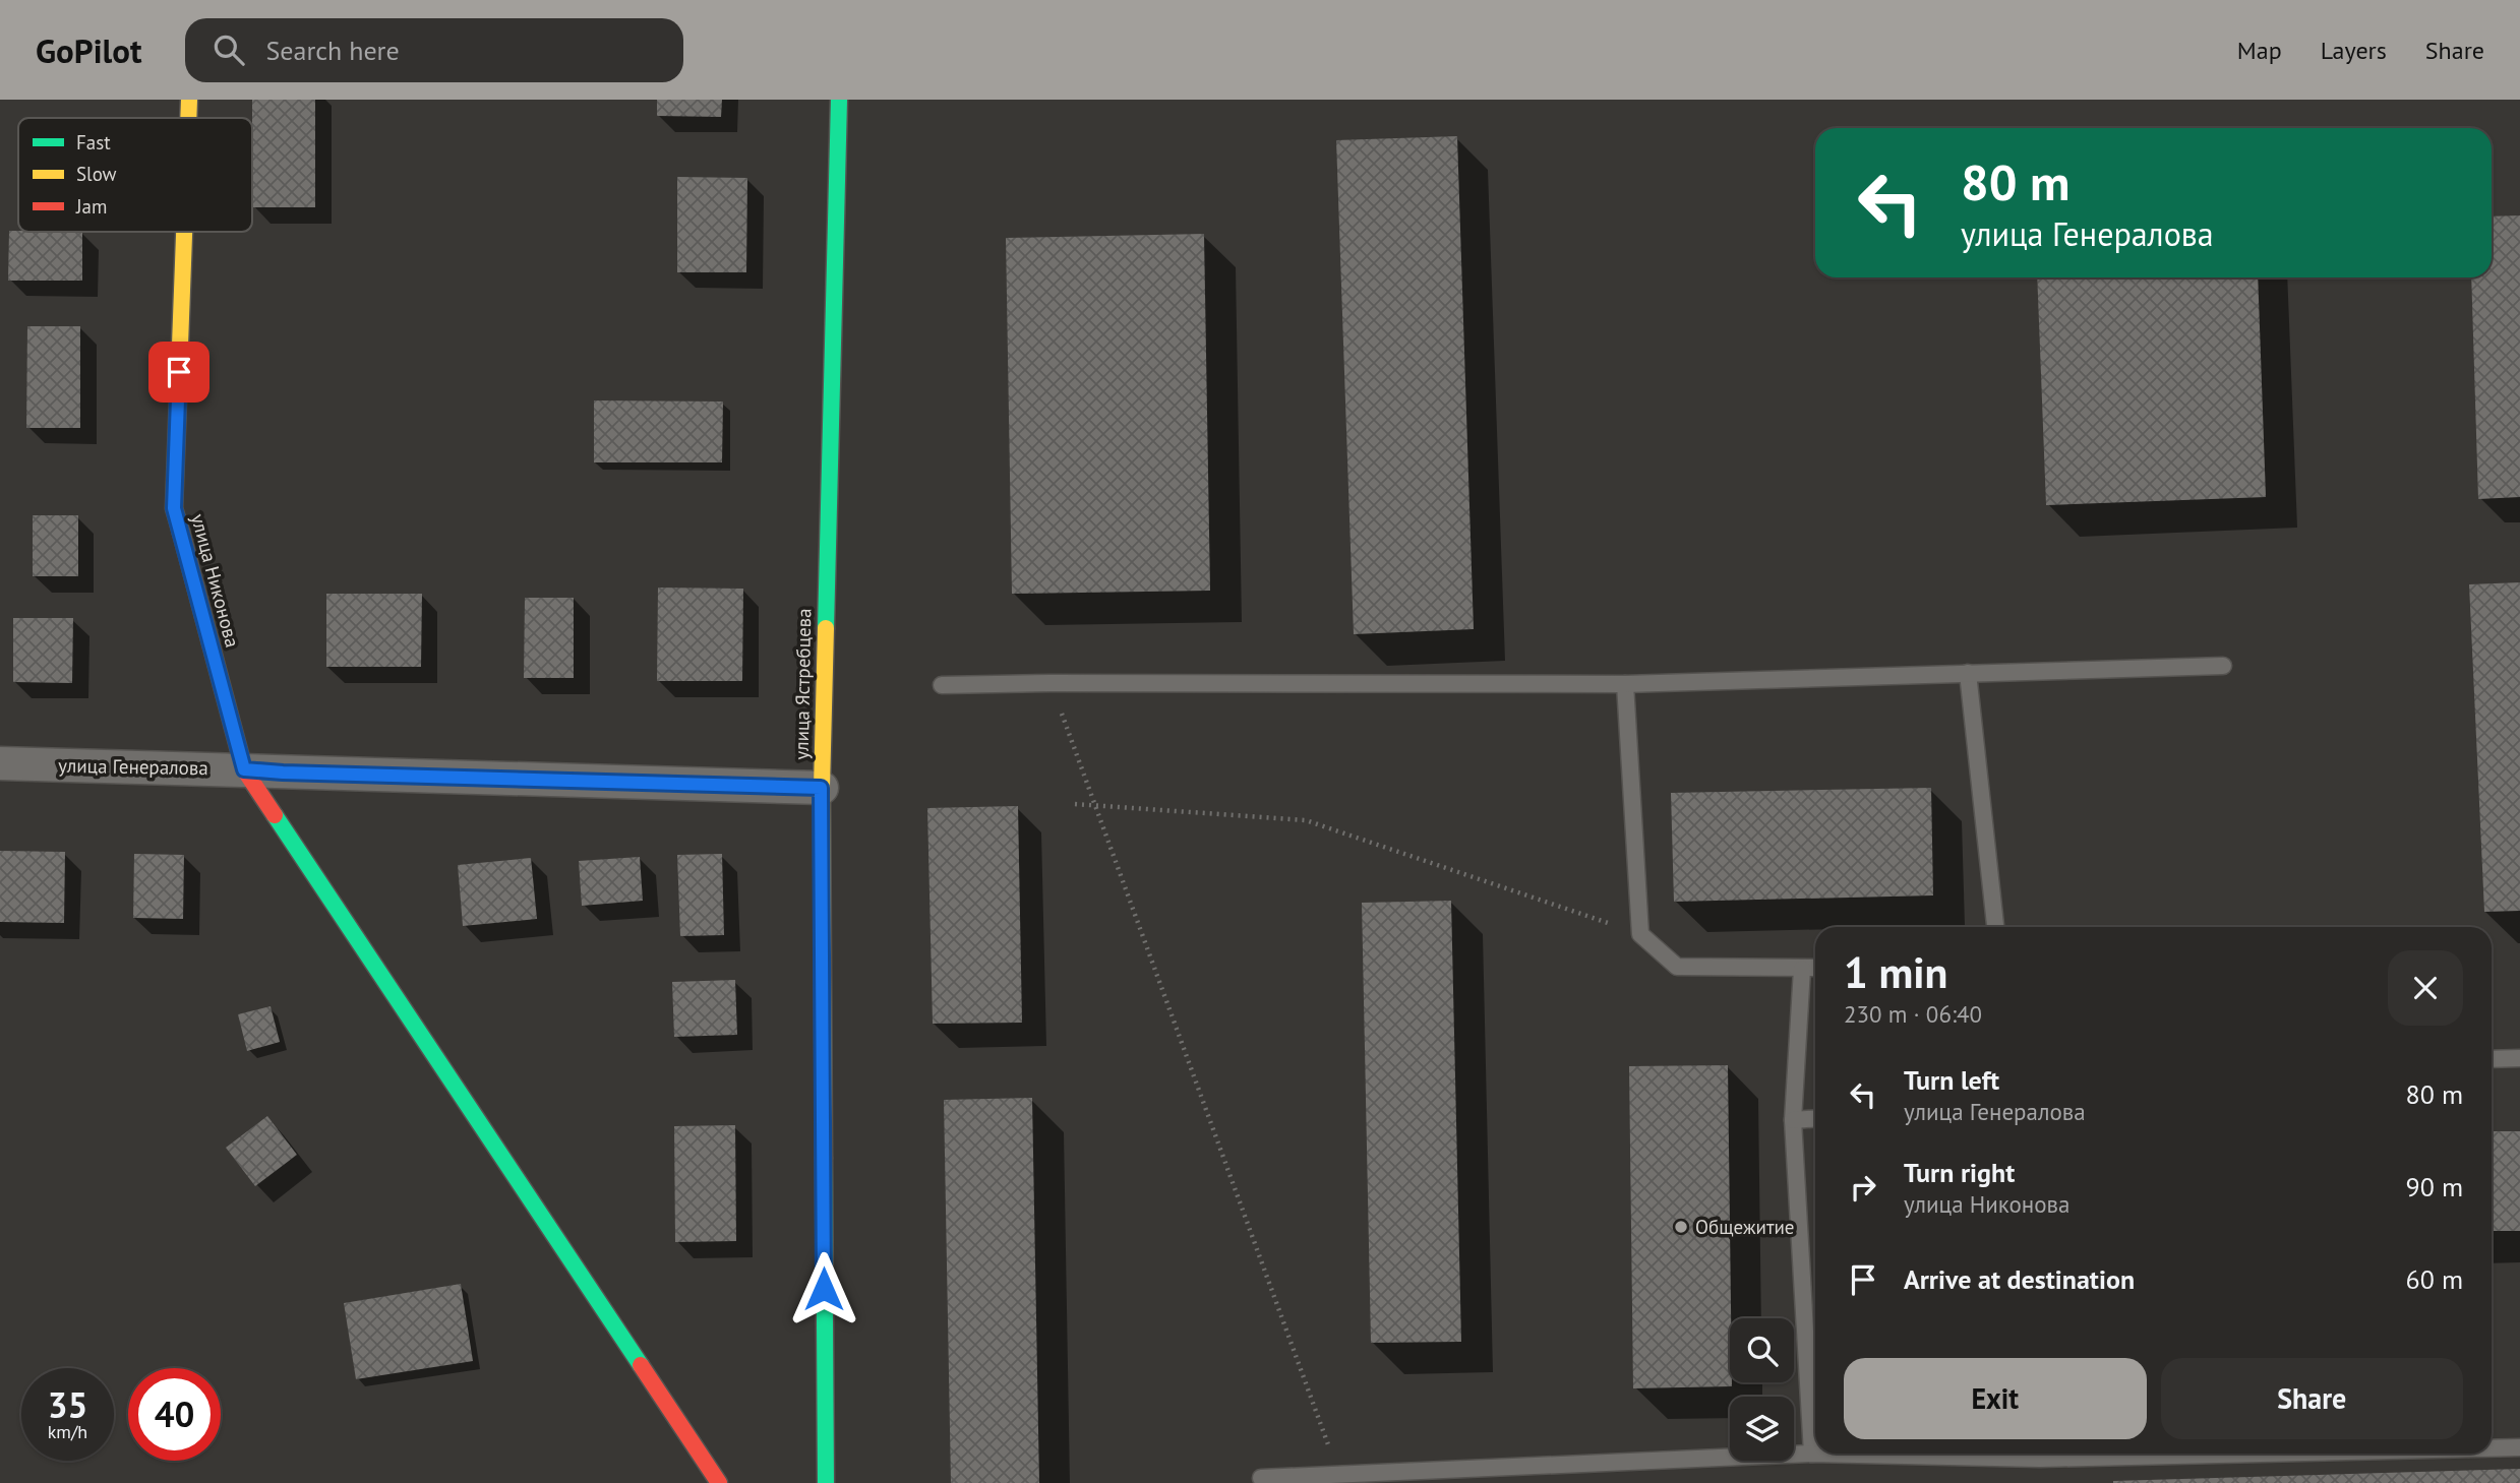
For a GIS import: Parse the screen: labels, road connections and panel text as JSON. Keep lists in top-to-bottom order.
{
  "streets": {
    "street": ["улица Никонова", "улица Ястребцева", "улица Генералова"]
  },
  "crossings": [
    ["улица Никонова", "улица Генералова"],
    ["улица Ястребцева", "улица Генералова"]
  ],
  "places": ["Общежитие"],
  "legend": ["Fast", "Slow", "Jam"],
  "page": {
    "header": "GoPilot",
    "search": "Search here",
    "nav": ["Map", "Layers", "Share"],
    "turn": ["80 m", "улица Генералова"],
    "heading": ["1 min", "230 m · 06:40"],
    "list": [
      {
        "name": "Turn left",
        "note": "улица Генералова",
        "value": "80 m"
      },
      {
        "name": "Turn right",
        "note": "улица Никонова",
        "value": "90 m"
      },
      {
        "name": "Arrive at destination",
        "value": "60 m"
      }
    ],
    "buttons": ["Exit", "Share"],
    "speed": "35 km/h",
    "limit": "40"
  }
}
